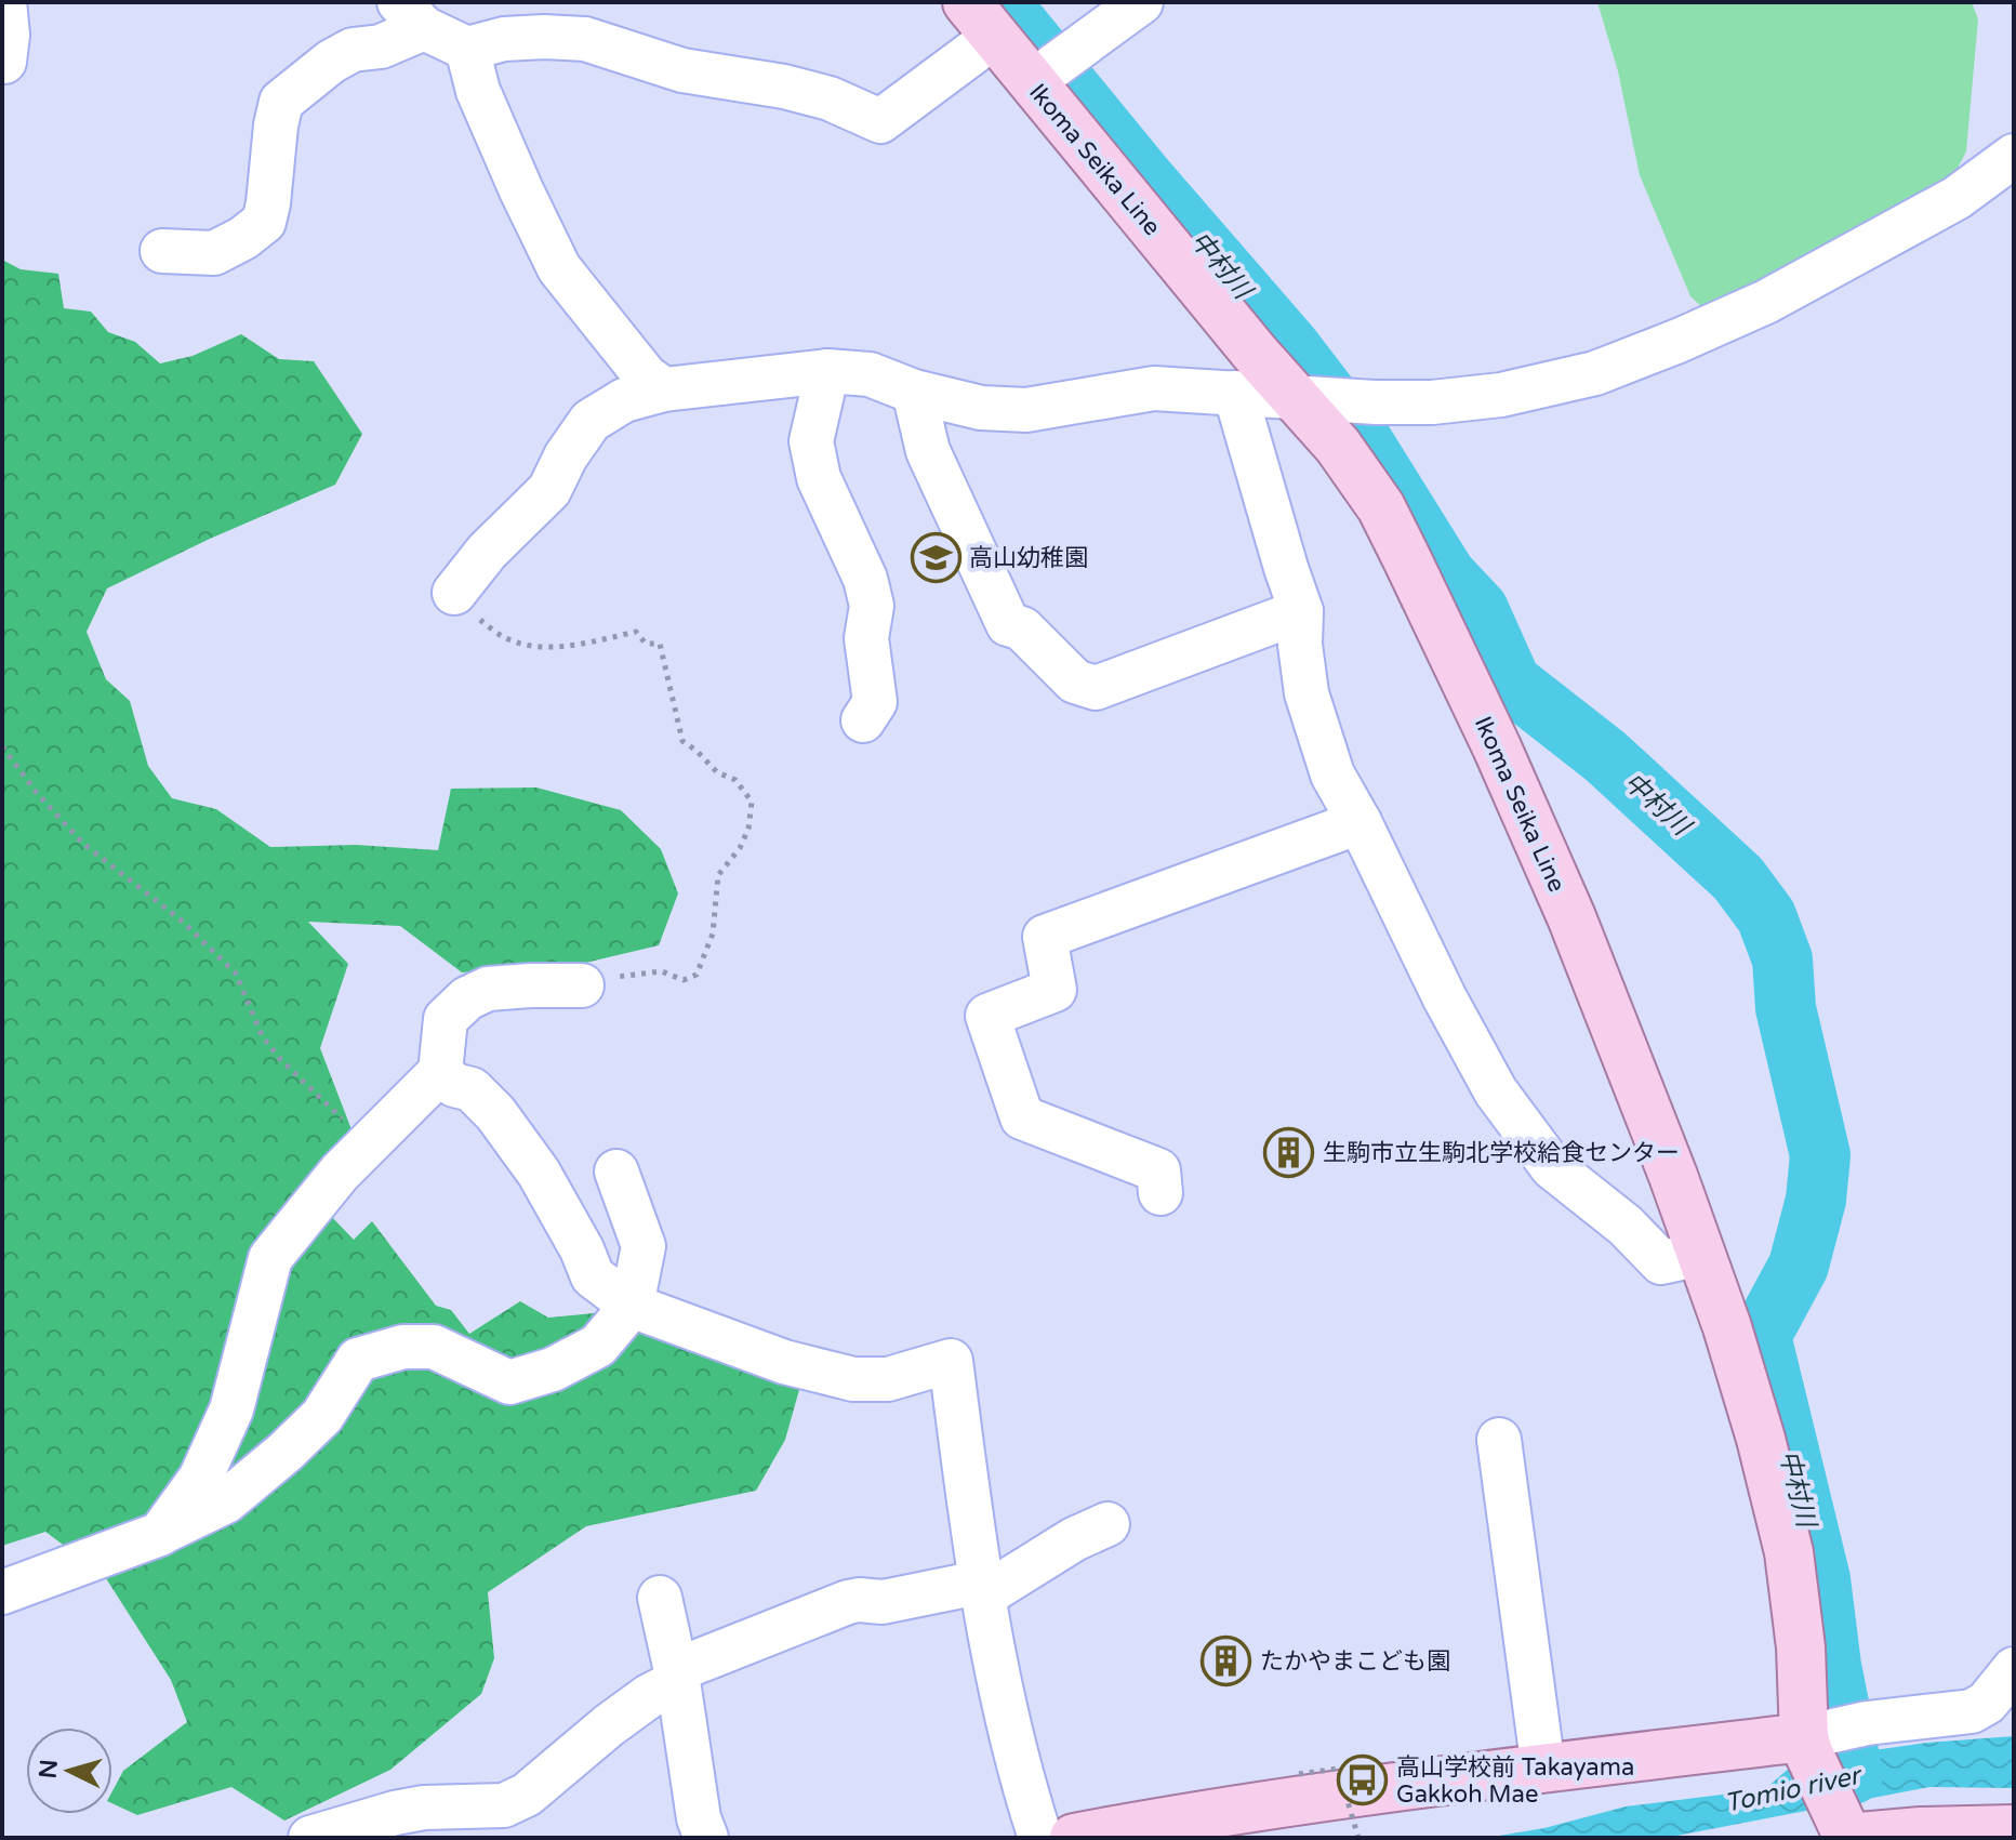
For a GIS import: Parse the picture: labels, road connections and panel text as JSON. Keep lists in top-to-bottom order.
{
  "streets": {
    "main road": ["Ikoma Seika Line"]
  },
  "water": ["中村川", "Tomio river"],
  "places": {
    "school or university": ["高山幼稚園"],
    "building": ["生駒市立生駒北学校給食センター", "たかやまこども園"],
    "bus stop": ["高山学校前 Takayama Gakkoh Mae"]
  },
  "north": "left"
}
